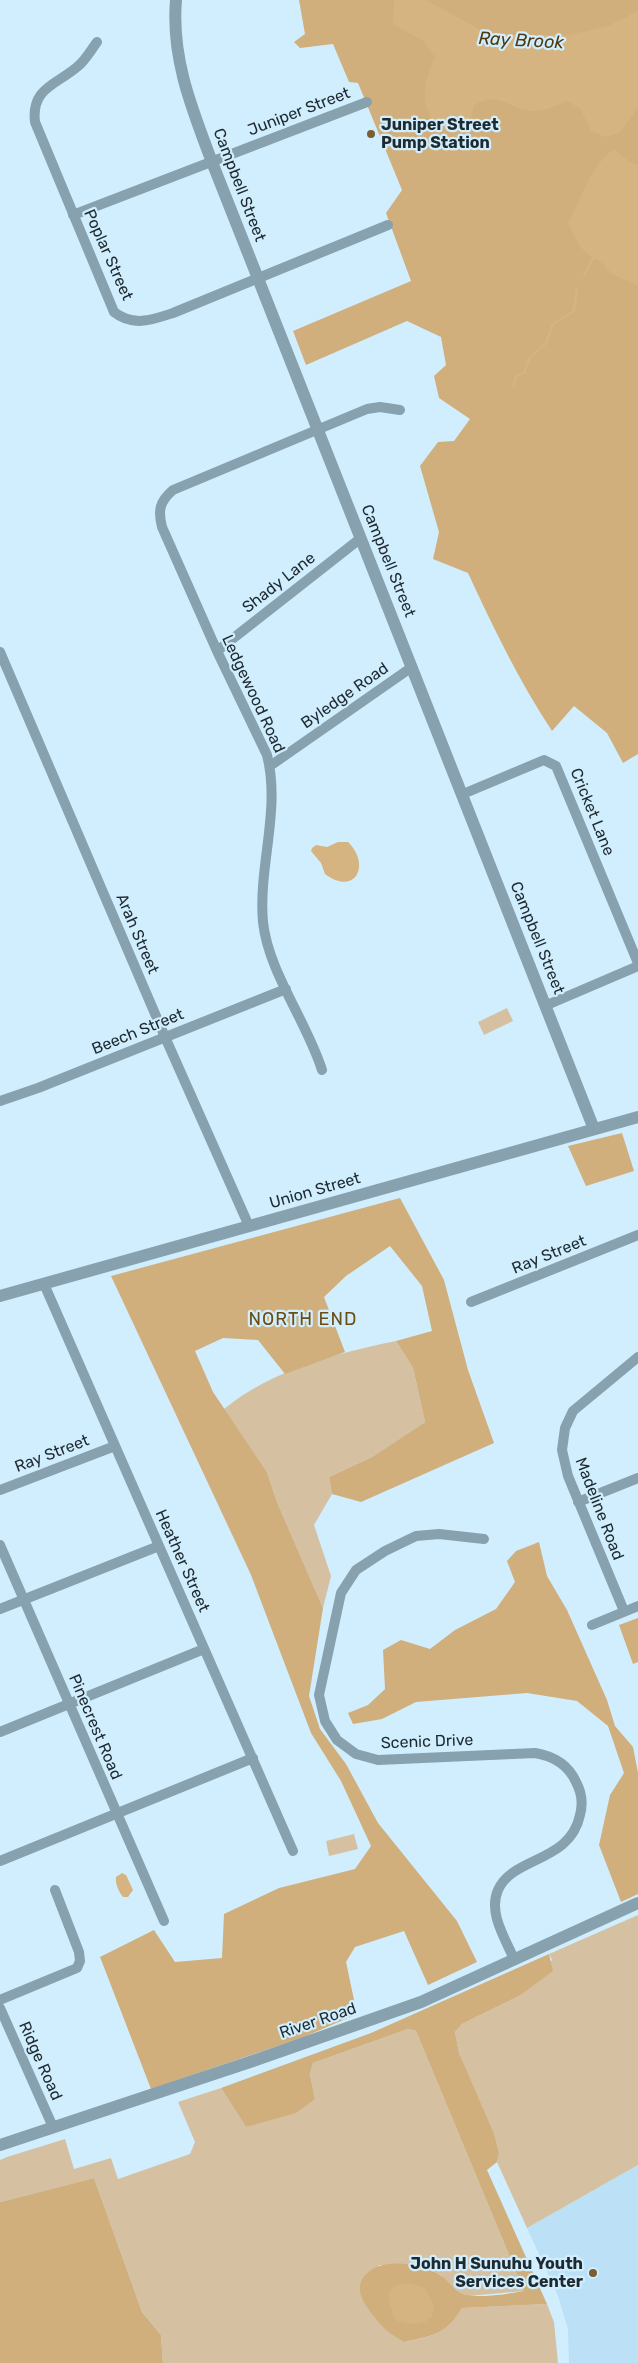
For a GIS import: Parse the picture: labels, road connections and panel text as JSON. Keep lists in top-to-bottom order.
{
  "streets": {
    "street": [
      "Juniper Street",
      "Campbell Street",
      "Poplar Street",
      "Shady Lane",
      "Ledgewood Road",
      "Byledge Road",
      "Cricket Lane",
      "Arah Street",
      "Beech Street",
      "Union Street",
      "Ray Street",
      "Madeline Road",
      "Heather Street",
      "Pinecrest Road",
      "Scenic Drive",
      "River Road",
      "Ridge Road"
    ]
  },
  "crossings": [
    ["Juniper Street", "Campbell Street"],
    ["Juniper Street", "Poplar Street"],
    ["Campbell Street", "Poplar Street"],
    ["Campbell Street", "Shady Lane"],
    ["Campbell Street", "Ledgewood Road"],
    ["Campbell Street", "Byledge Road"],
    ["Campbell Street", "Cricket Lane"],
    ["Campbell Street", "Union Street"],
    ["Shady Lane", "Ledgewood Road"],
    ["Ledgewood Road", "Byledge Road"],
    ["Ledgewood Road", "Beech Street"],
    ["Arah Street", "Beech Street"],
    ["Arah Street", "Union Street"],
    ["Union Street", "Heather Street"],
    ["Ray Street", "Heather Street"],
    ["Scenic Drive", "River Road"],
    ["River Road", "Ridge Road"]
  ],
  "districts": ["NORTH END"],
  "water": ["Ray Brook"],
  "places": ["Juniper Street Pump Station", "John H Sunuhu Youth Services Center"]
}
